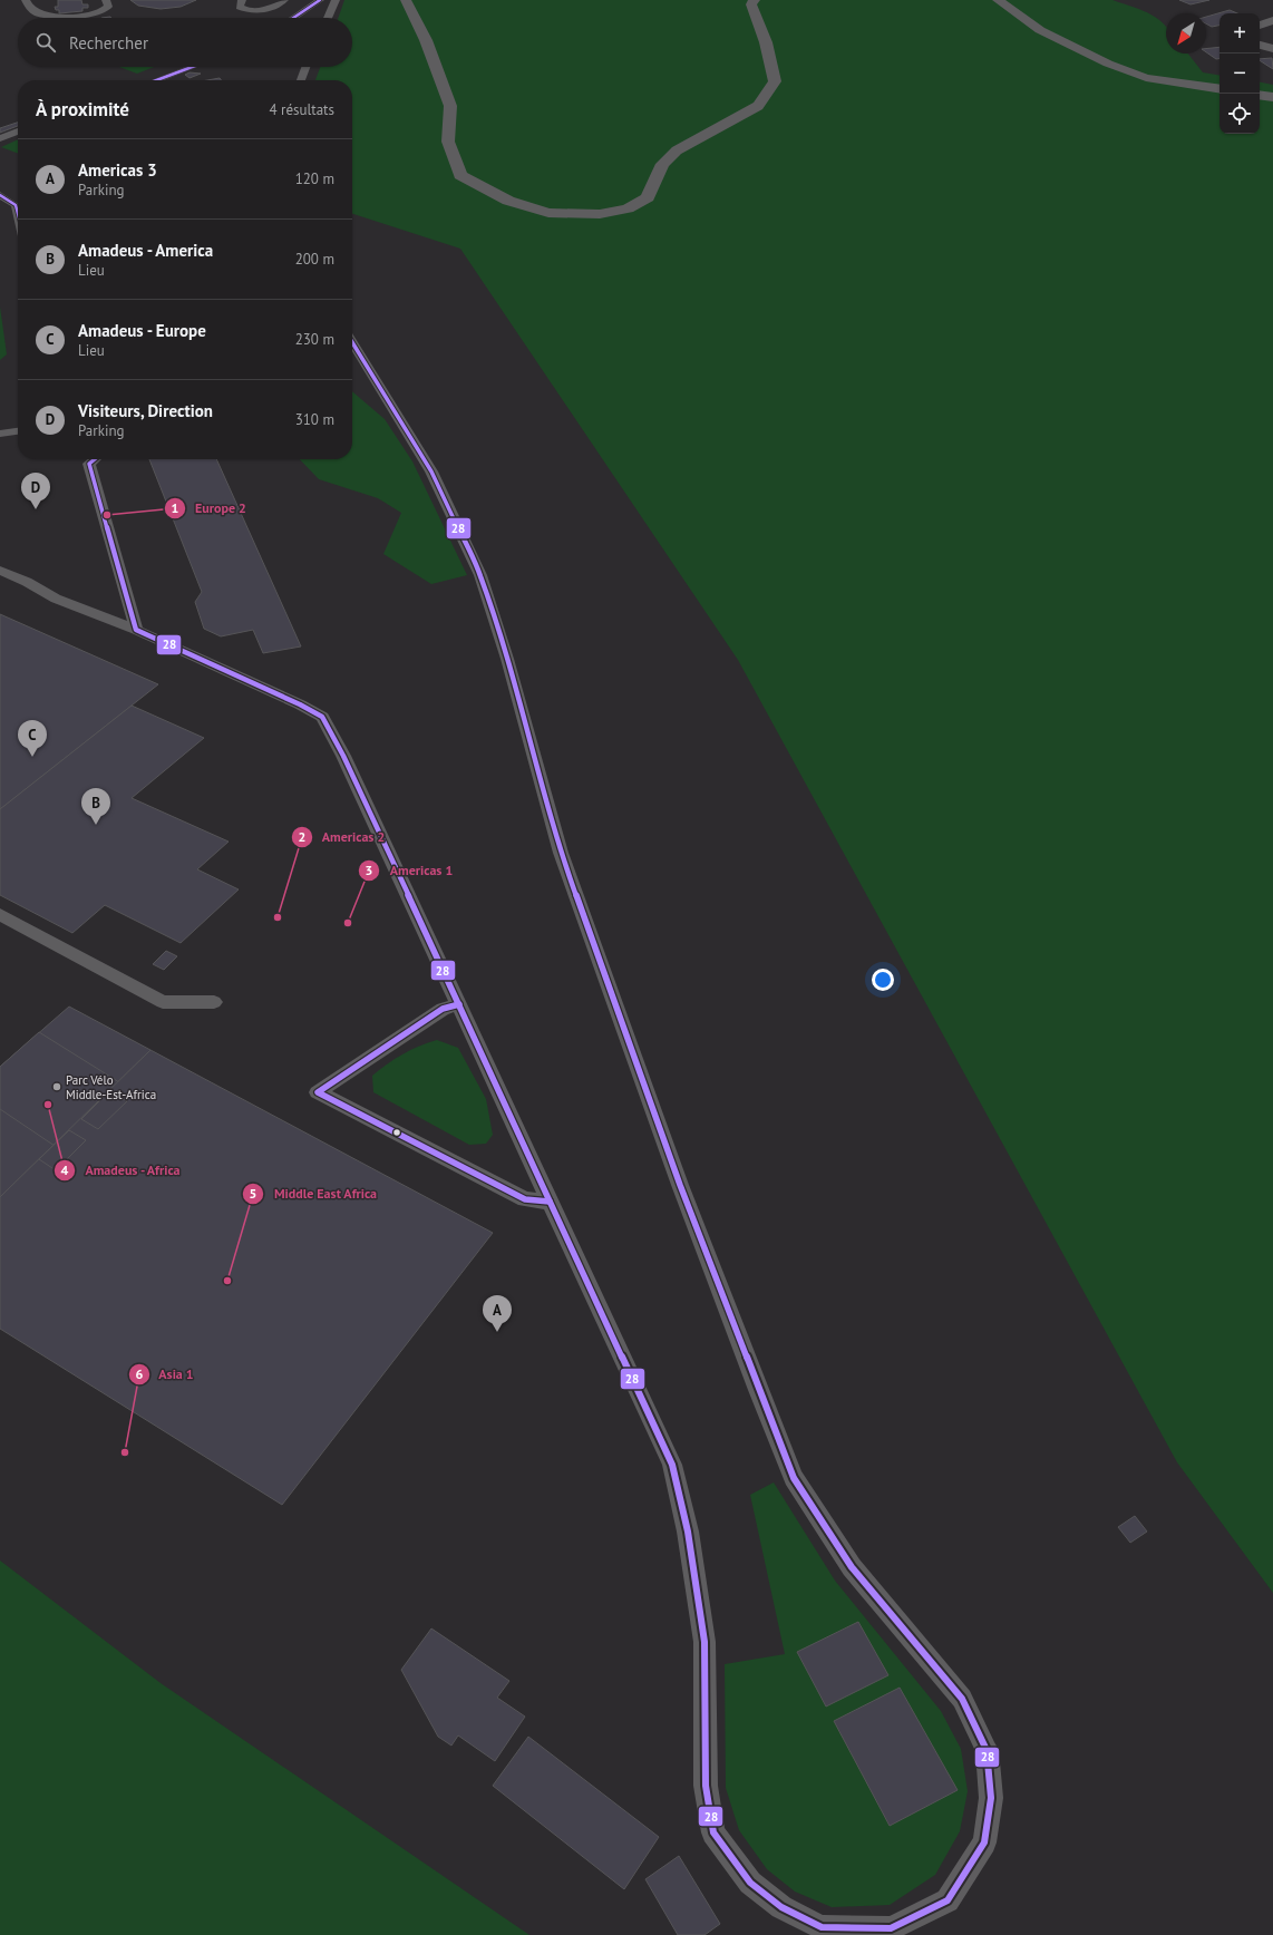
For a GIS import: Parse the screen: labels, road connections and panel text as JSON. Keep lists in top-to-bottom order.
{
  "places": [
    "Europe 2",
    "Americas 2",
    "Americas 1",
    "Parc Vélo Middle-Est-Africa",
    "Amadeus - Africa",
    "Middle East Africa",
    "Asia 1"
  ],
  "lines": ["transit line 28"],
  "north": "bottom left",
  "page": {
    "map_buttons": ["+", "−"],
    "search": "Rechercher",
    "heading": ["À proximité", "4 résultats"],
    "list": [
      {
        "mark": "A",
        "name": "Americas 3",
        "note": "Parking",
        "value": "120 m"
      },
      {
        "mark": "B",
        "name": "Amadeus - America",
        "note": "Lieu",
        "value": "200 m"
      },
      {
        "mark": "C",
        "name": "Amadeus - Europe",
        "note": "Lieu",
        "value": "230 m"
      },
      {
        "mark": "D",
        "name": "Visiteurs, Direction",
        "note": "Parking",
        "value": "310 m"
      }
    ],
    "pins": [
      "D",
      "C",
      "B",
      "A"
    ]
  }
}
